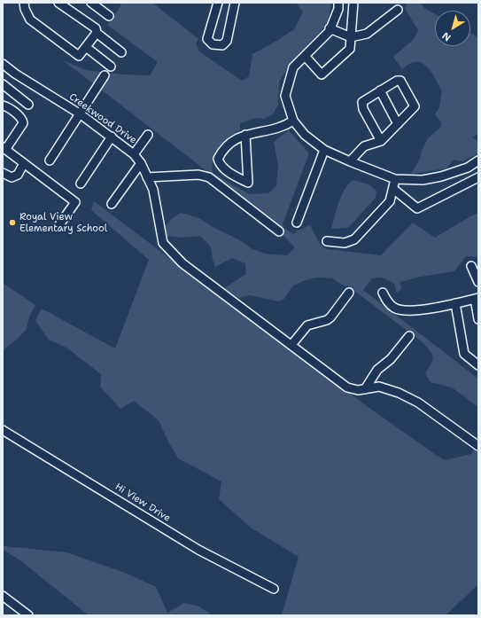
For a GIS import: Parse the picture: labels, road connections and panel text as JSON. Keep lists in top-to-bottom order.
{
  "streets": {
    "street": ["Creekwood Drive", "Hi View Drive"]
  },
  "places": ["Royal View Elementary School"],
  "north": "bottom left"
}
